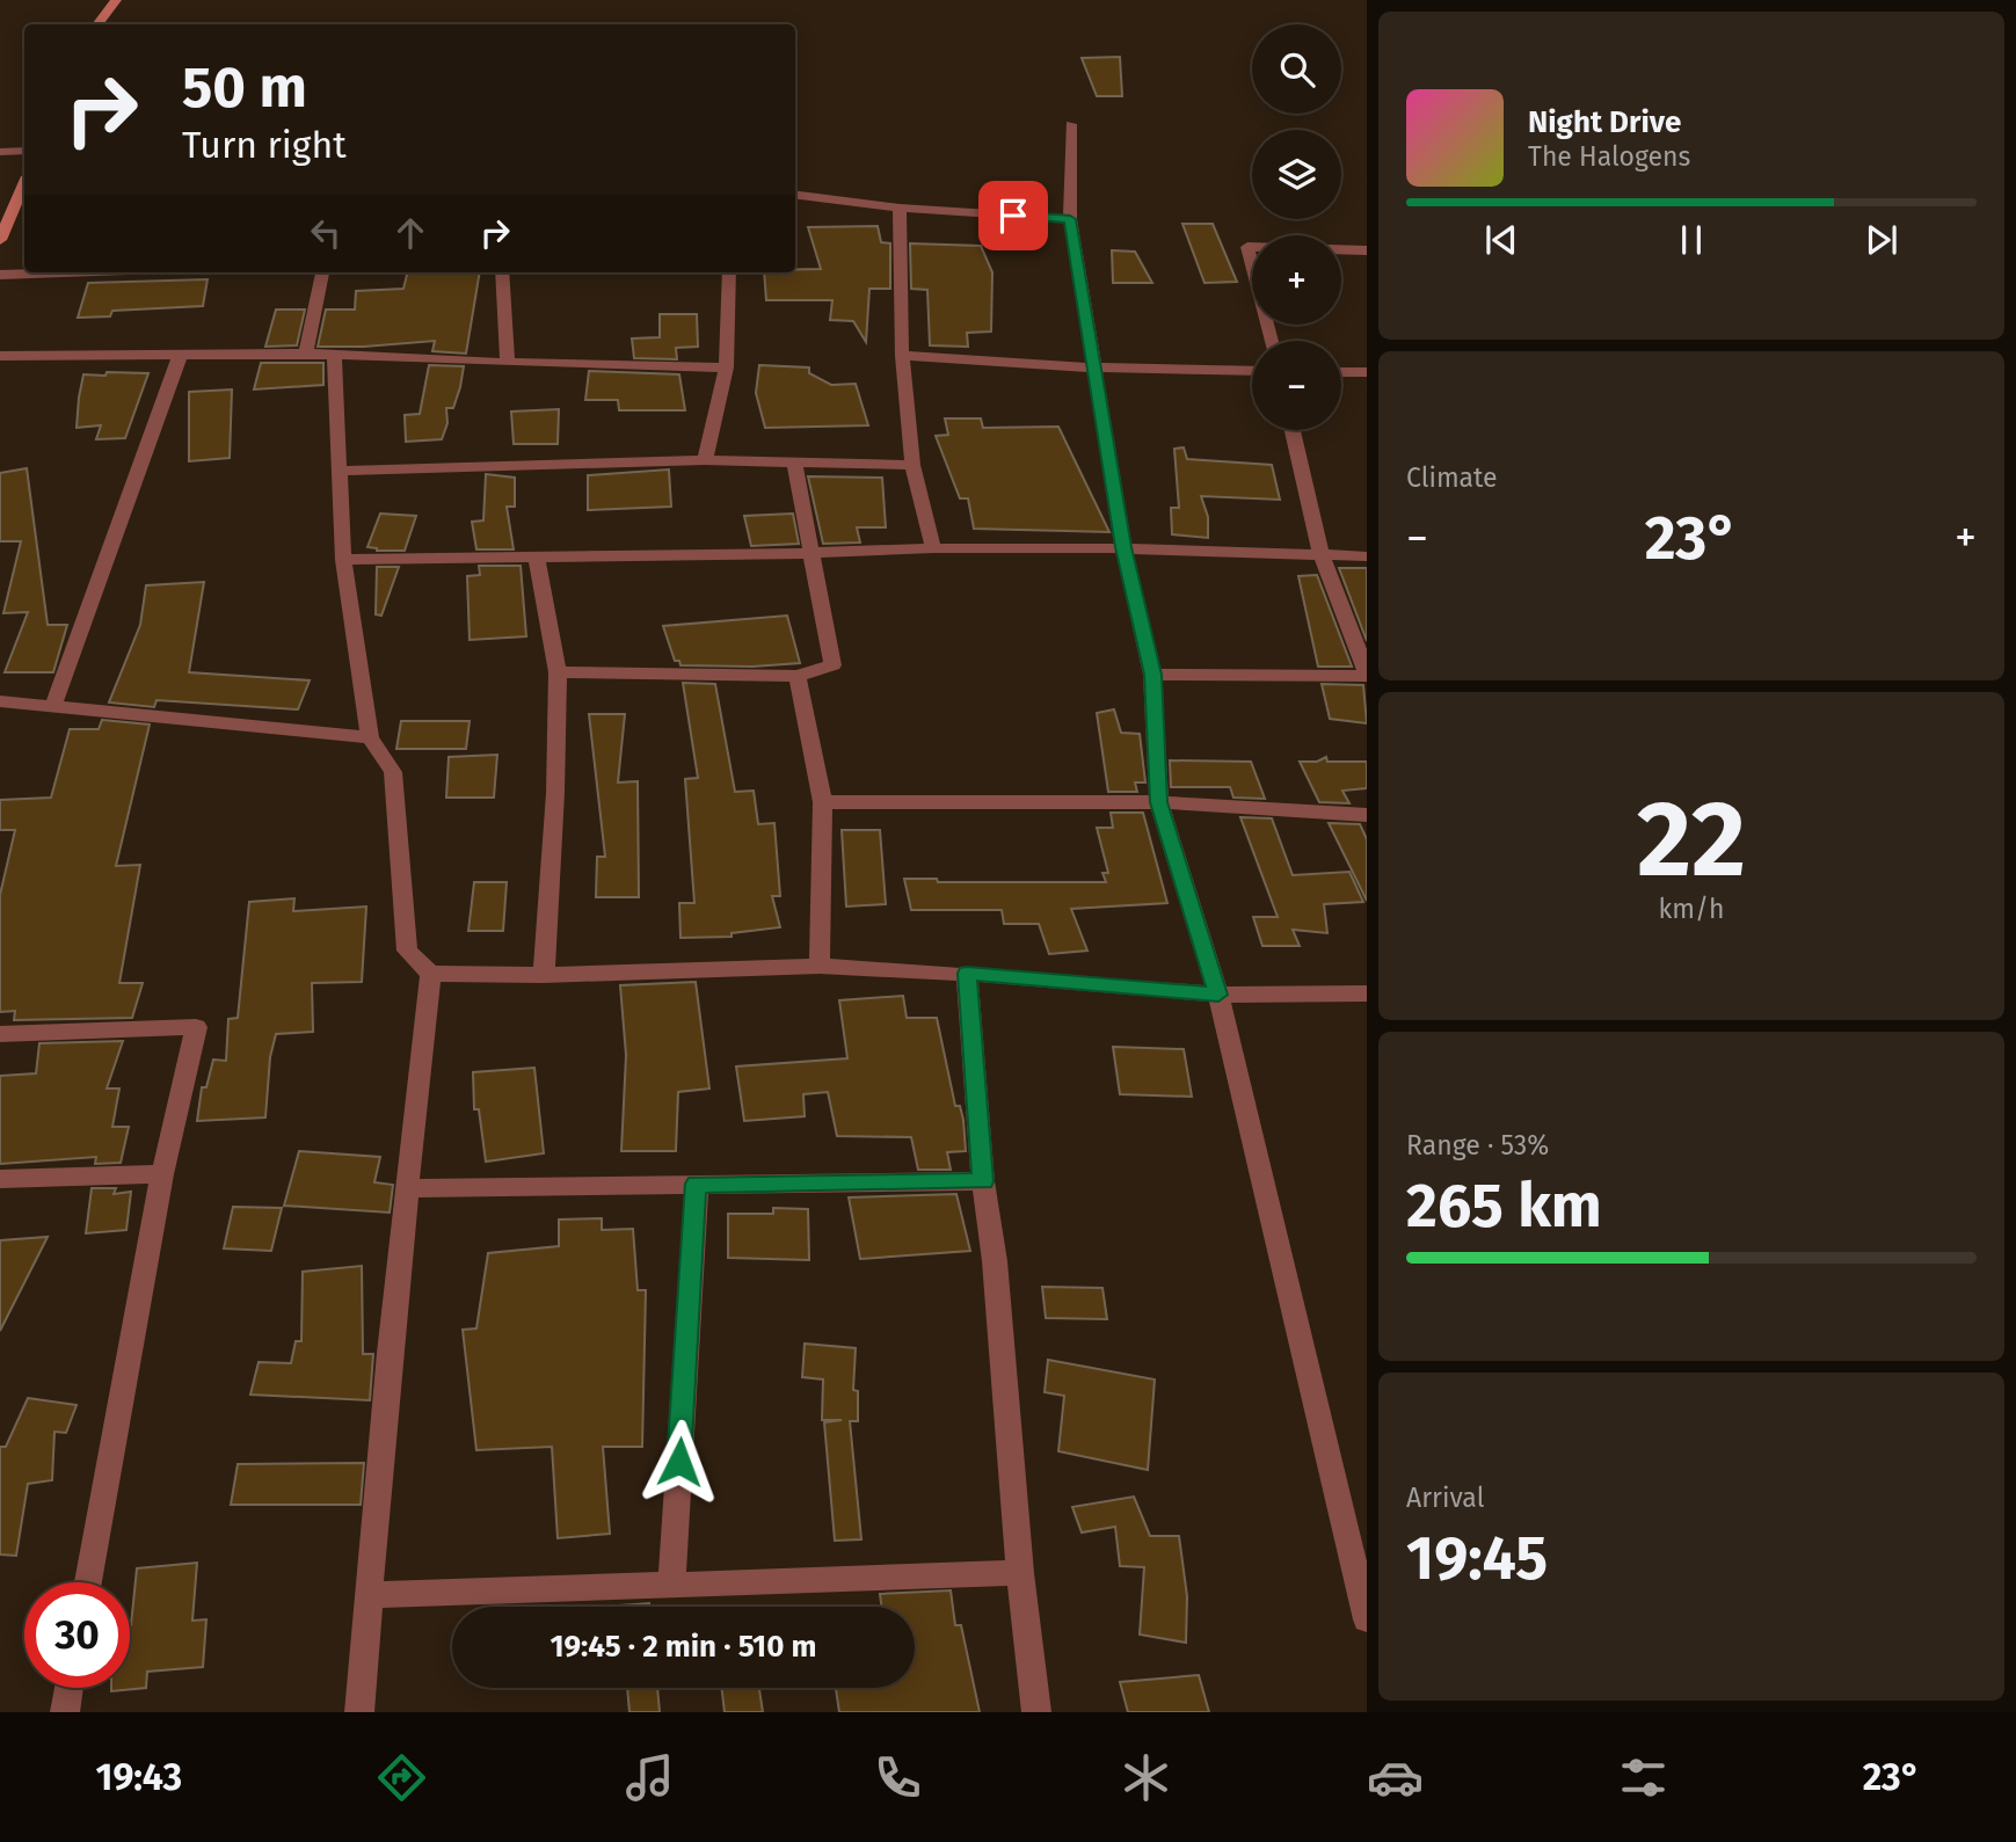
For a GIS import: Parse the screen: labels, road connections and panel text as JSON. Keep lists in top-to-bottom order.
{
  "page": {
    "map_buttons": ["+", "−"],
    "turn": ["50 m", "Turn right"],
    "song": ["Night Drive", "The Halogens"],
    "tile": [
      "Climate",
      ["22", "km/h"],
      ["Range · 53%", "265 km"],
      ["Arrival", "19:45"]
    ],
    "heat": ["−", "23°", "+"],
    "limit": "30",
    "trip": "19:45 · 2 min · 510 m",
    "tabs": ["19:43", "23°"]
  }
}
